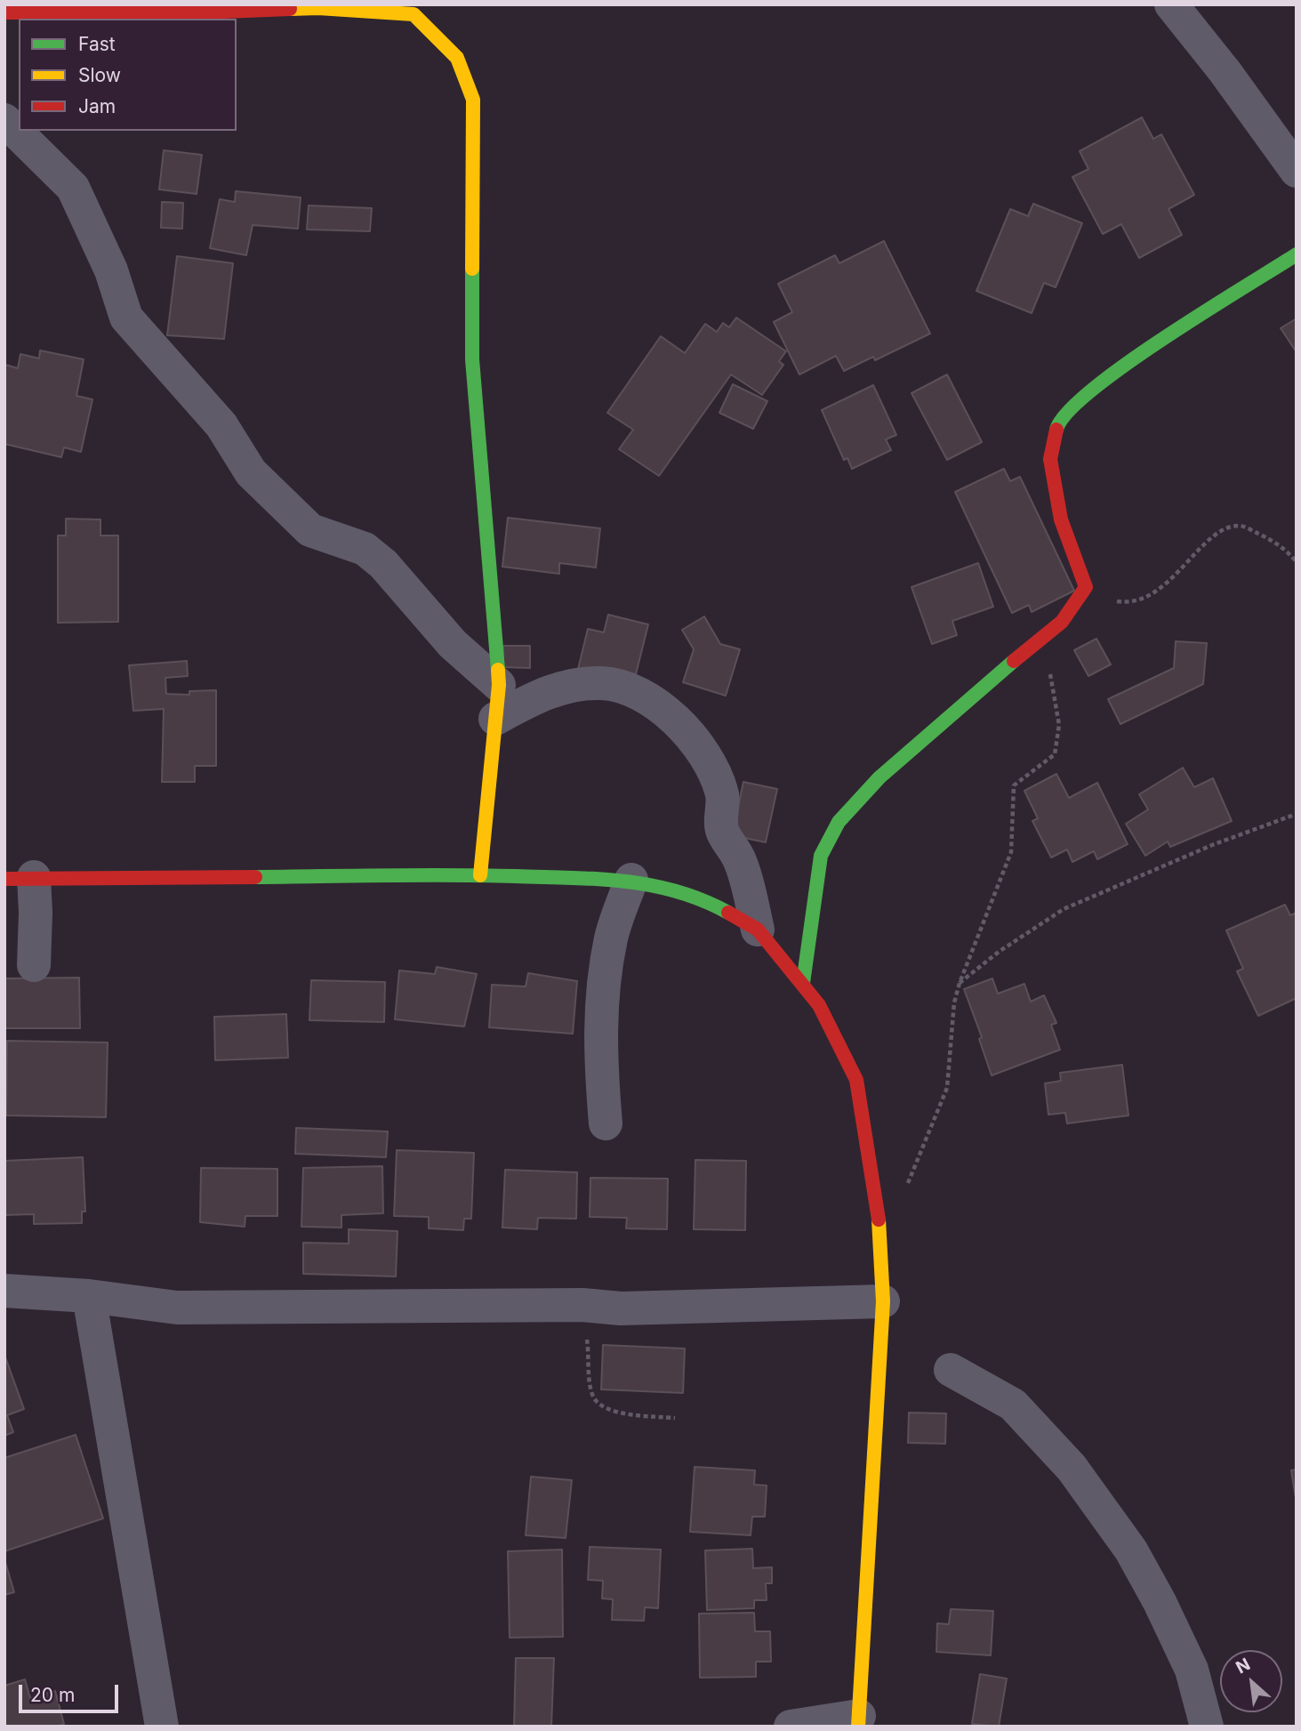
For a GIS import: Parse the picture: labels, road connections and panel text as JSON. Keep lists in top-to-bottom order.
{
  "legend": ["Fast", "Slow", "Jam"],
  "scale_bar": "20 m",
  "north": "top left"
}
